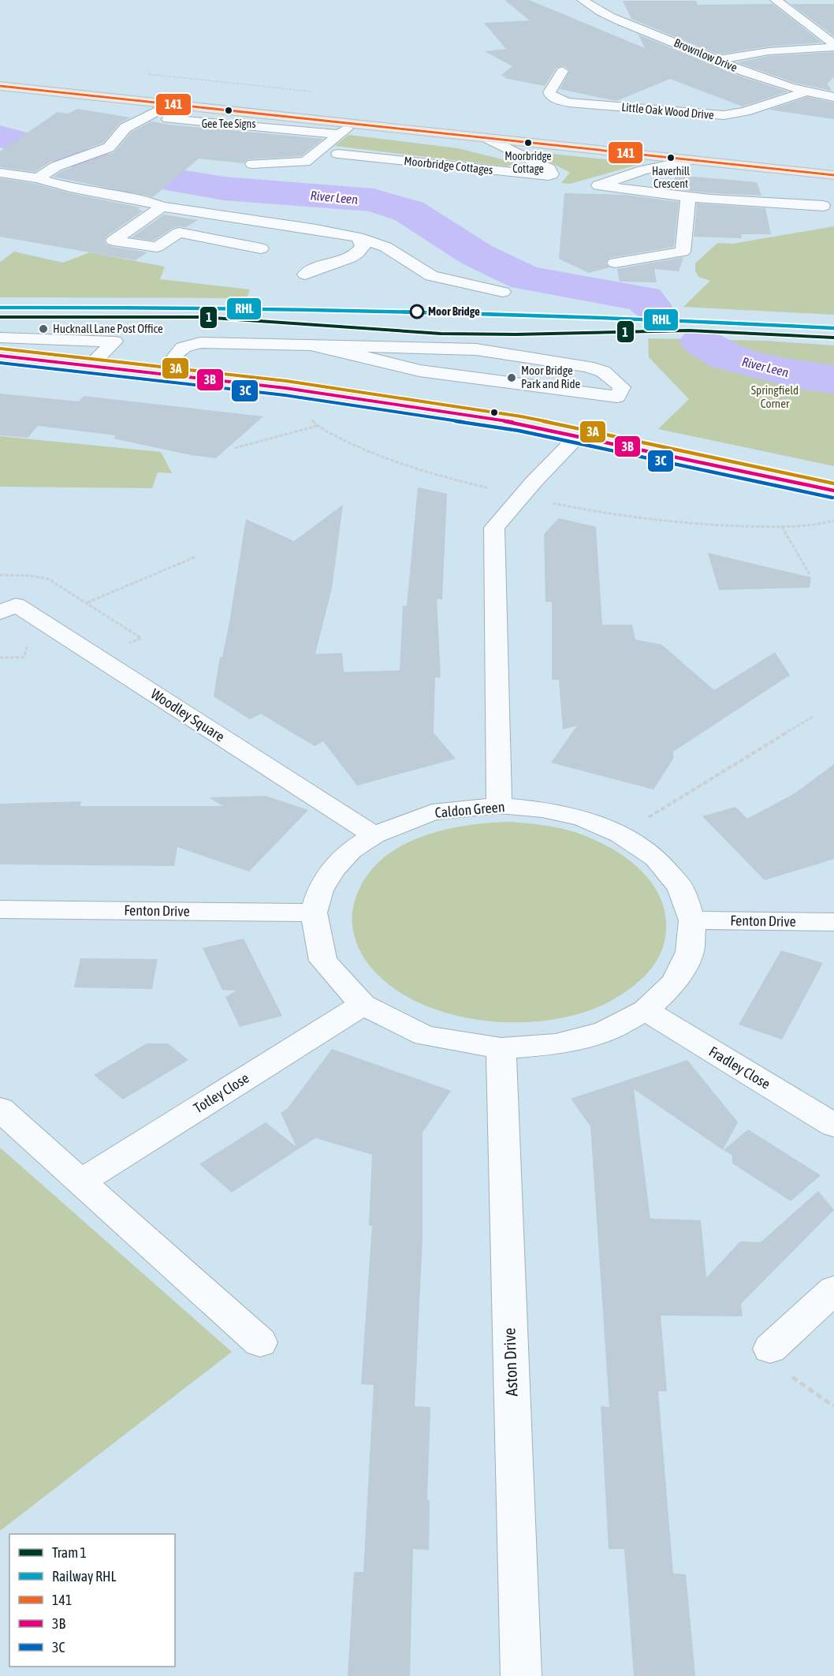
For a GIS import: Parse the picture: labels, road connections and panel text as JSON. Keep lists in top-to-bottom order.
{
  "streets": {
    "street": [
      "Brownlow Drive",
      "Little Oak Wood Drive",
      "Moorbridge Cottages",
      "Woodley Square",
      "Caldon Green",
      "Fenton Drive",
      "Fradley Close",
      "Totley Close",
      "Aston Drive"
    ]
  },
  "crossings": [
    ["Brownlow Drive", "Little Oak Wood Drive"],
    ["Woodley Square", "Caldon Green"],
    ["Caldon Green", "Fenton Drive"],
    ["Caldon Green", "Fradley Close"],
    ["Caldon Green", "Totley Close"],
    ["Caldon Green", "Aston Drive"]
  ],
  "water": ["River Leen"],
  "parks": ["Springfield Corner"],
  "places": [
    "Gee Tee Signs",
    "Moorbridge Cottage",
    "Haverhill Crescent",
    "Moor Bridge",
    "Hucknall Lane Post Office",
    "Moor Bridge Park and Ride"
  ],
  "lines": [
    "transit line 141",
    "rail line RHL",
    "tram line 1",
    "transit line 3A",
    "transit line 3B",
    "transit line 3C"
  ],
  "legend": [
    "Tram 1",
    "Railway RHL",
    "141",
    "3B",
    "3C"
  ]
}
